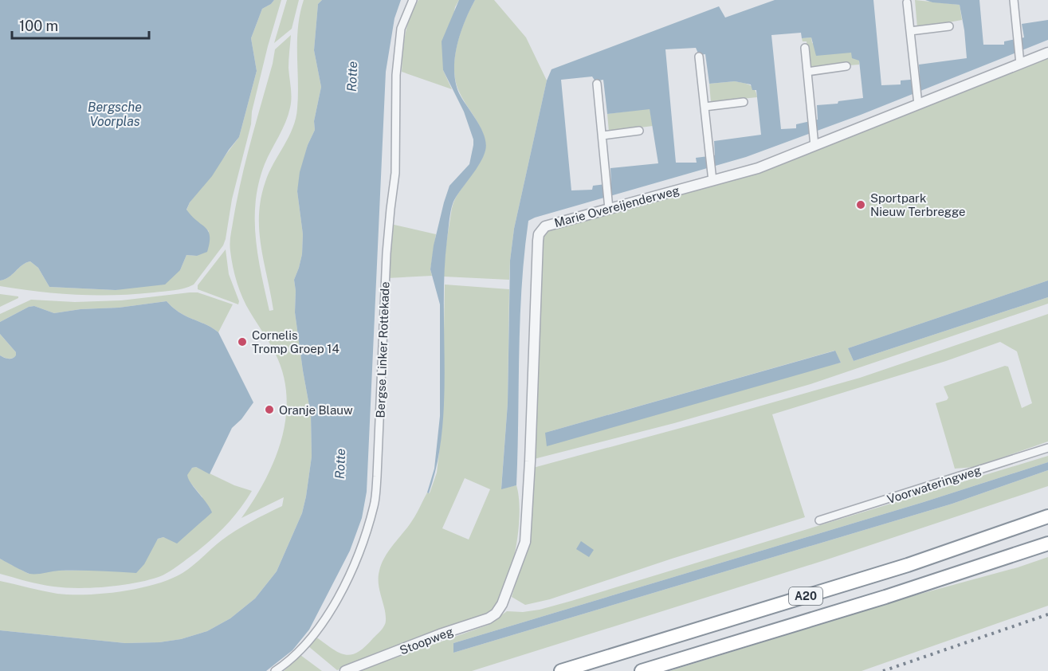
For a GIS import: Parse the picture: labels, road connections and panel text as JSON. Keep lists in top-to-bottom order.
{
  "streets": {
    "highway": ["A20"],
    "street": [
      "Marie Overeijenderweg",
      "Bergse Linker Rottekade",
      "Voorwateringweg",
      "Stoopweg"
    ]
  },
  "crossings": [
    ["Marie Overeijenderweg", "Stoopweg"]
  ],
  "water": ["Rotte", "Bergsche Voorplas"],
  "places": ["Sportpark Nieuw Terbregge", "Cornelis Tromp Groep 14", "Oranje Blauw"],
  "scale_bar": "100 m"
}
